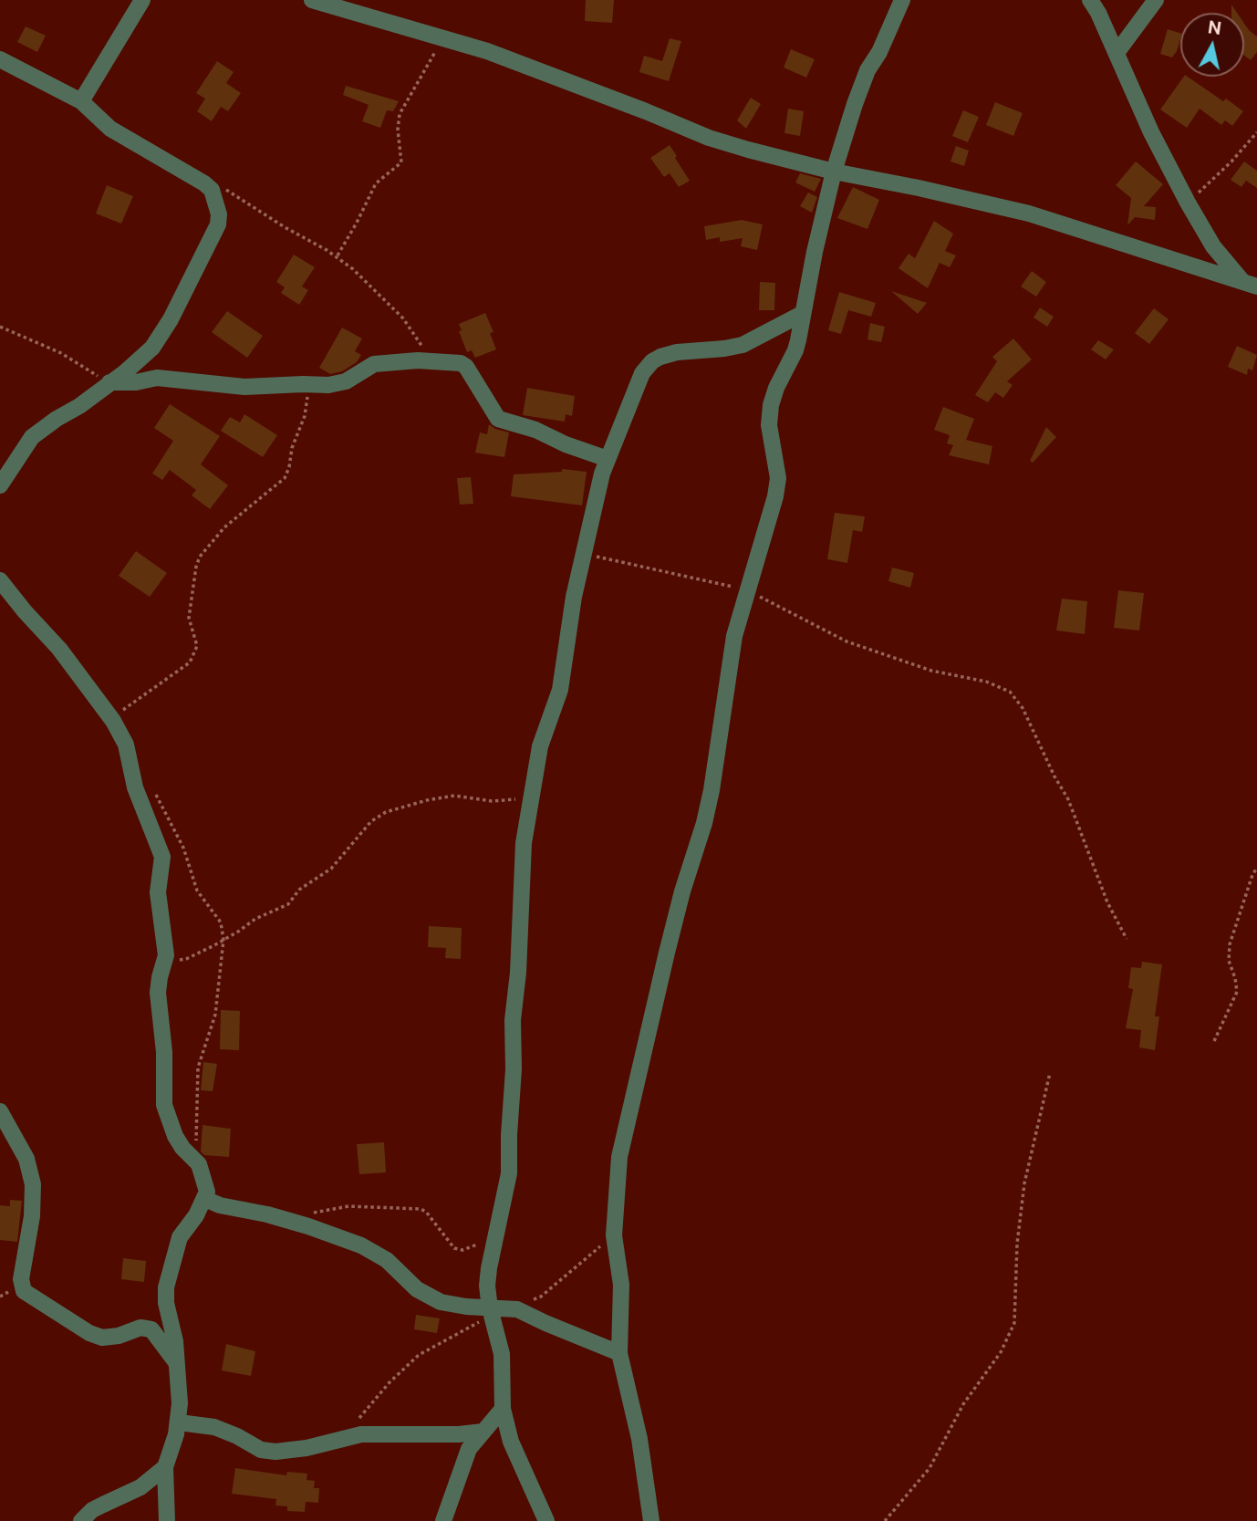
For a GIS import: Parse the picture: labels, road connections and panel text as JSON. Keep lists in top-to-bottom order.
{
  "north": "top"
}
